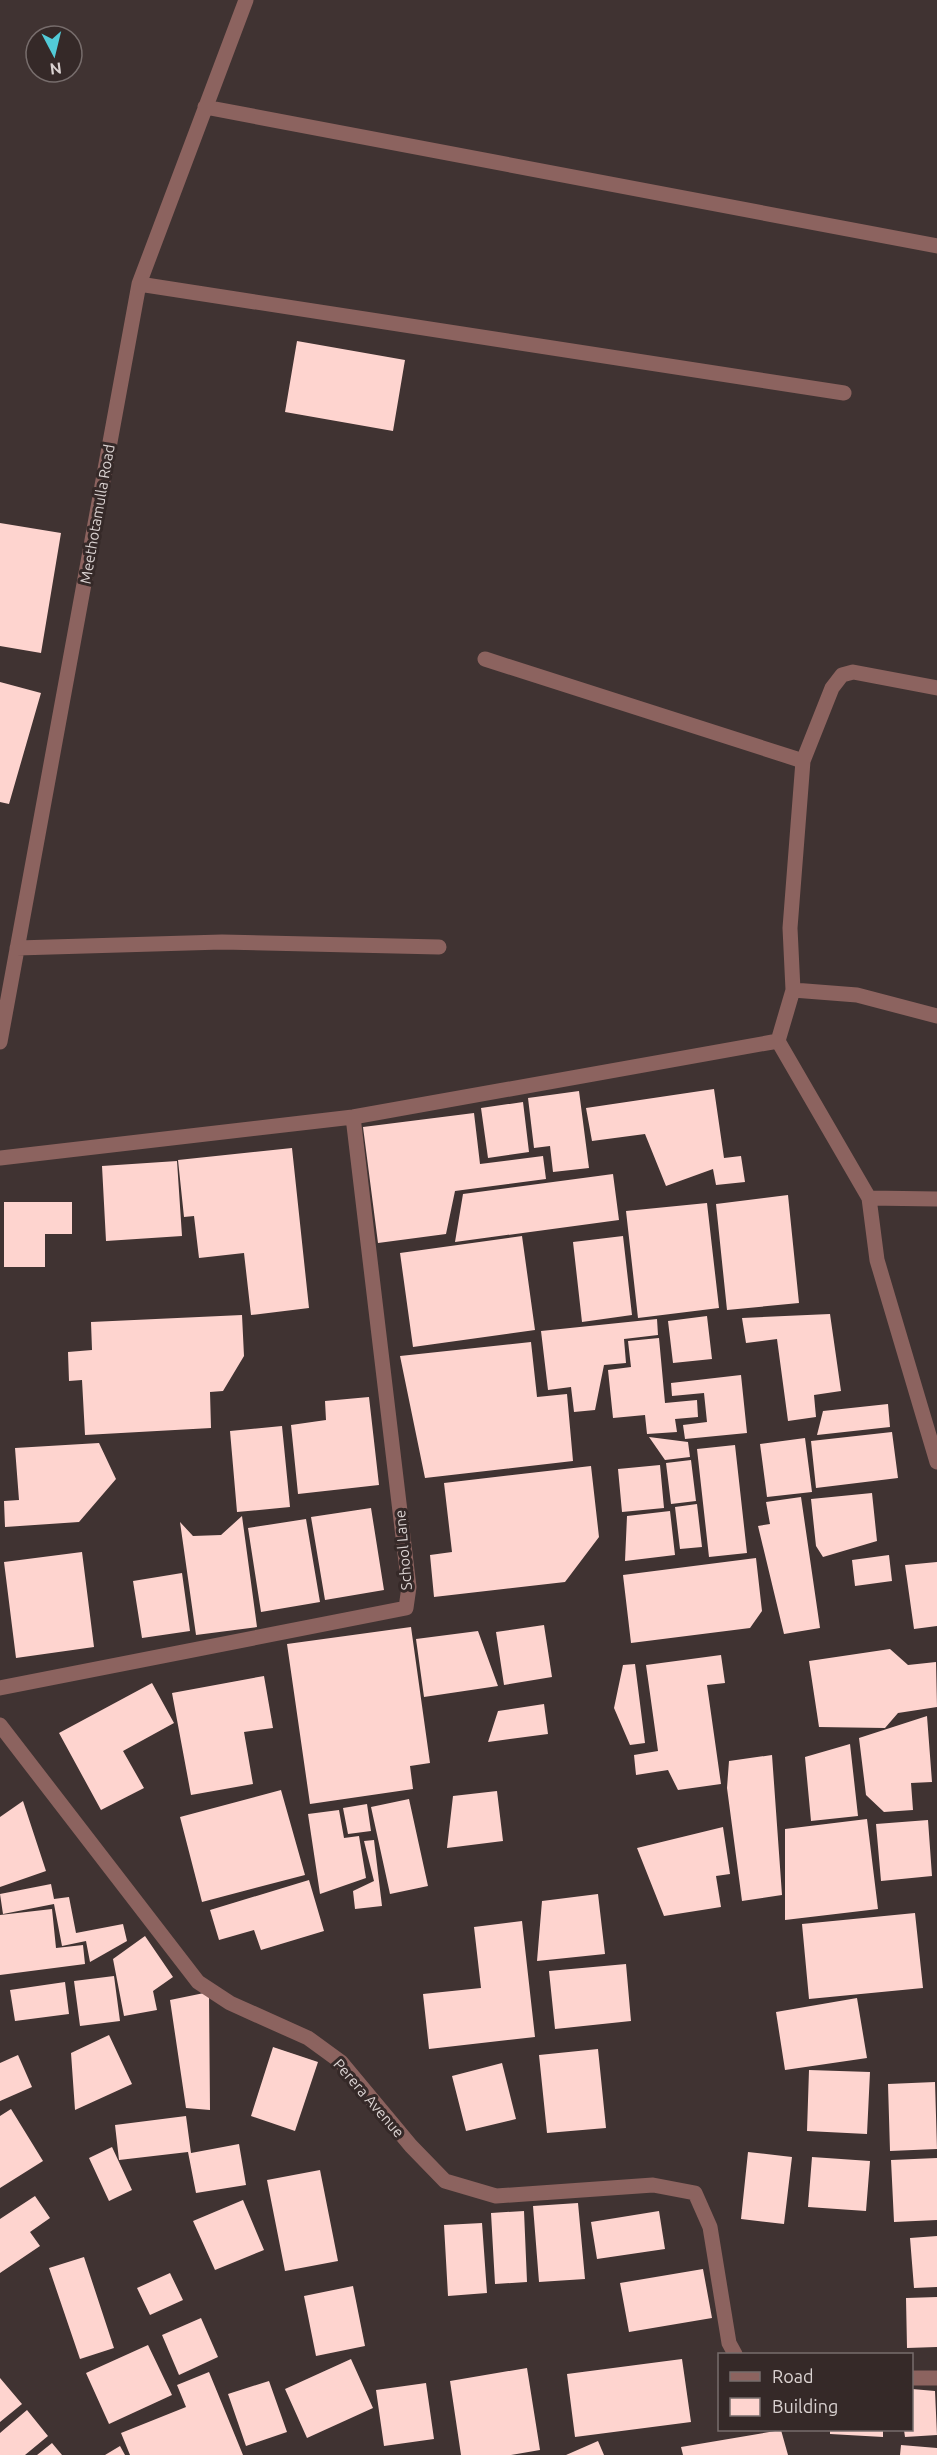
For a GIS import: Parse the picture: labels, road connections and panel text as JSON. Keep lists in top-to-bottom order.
{
  "streets": {
    "street": ["Meethotamulla Road", "School Lane", "Perera Avenue"]
  },
  "legend": ["Road", "Building"],
  "north": "bottom"
}
